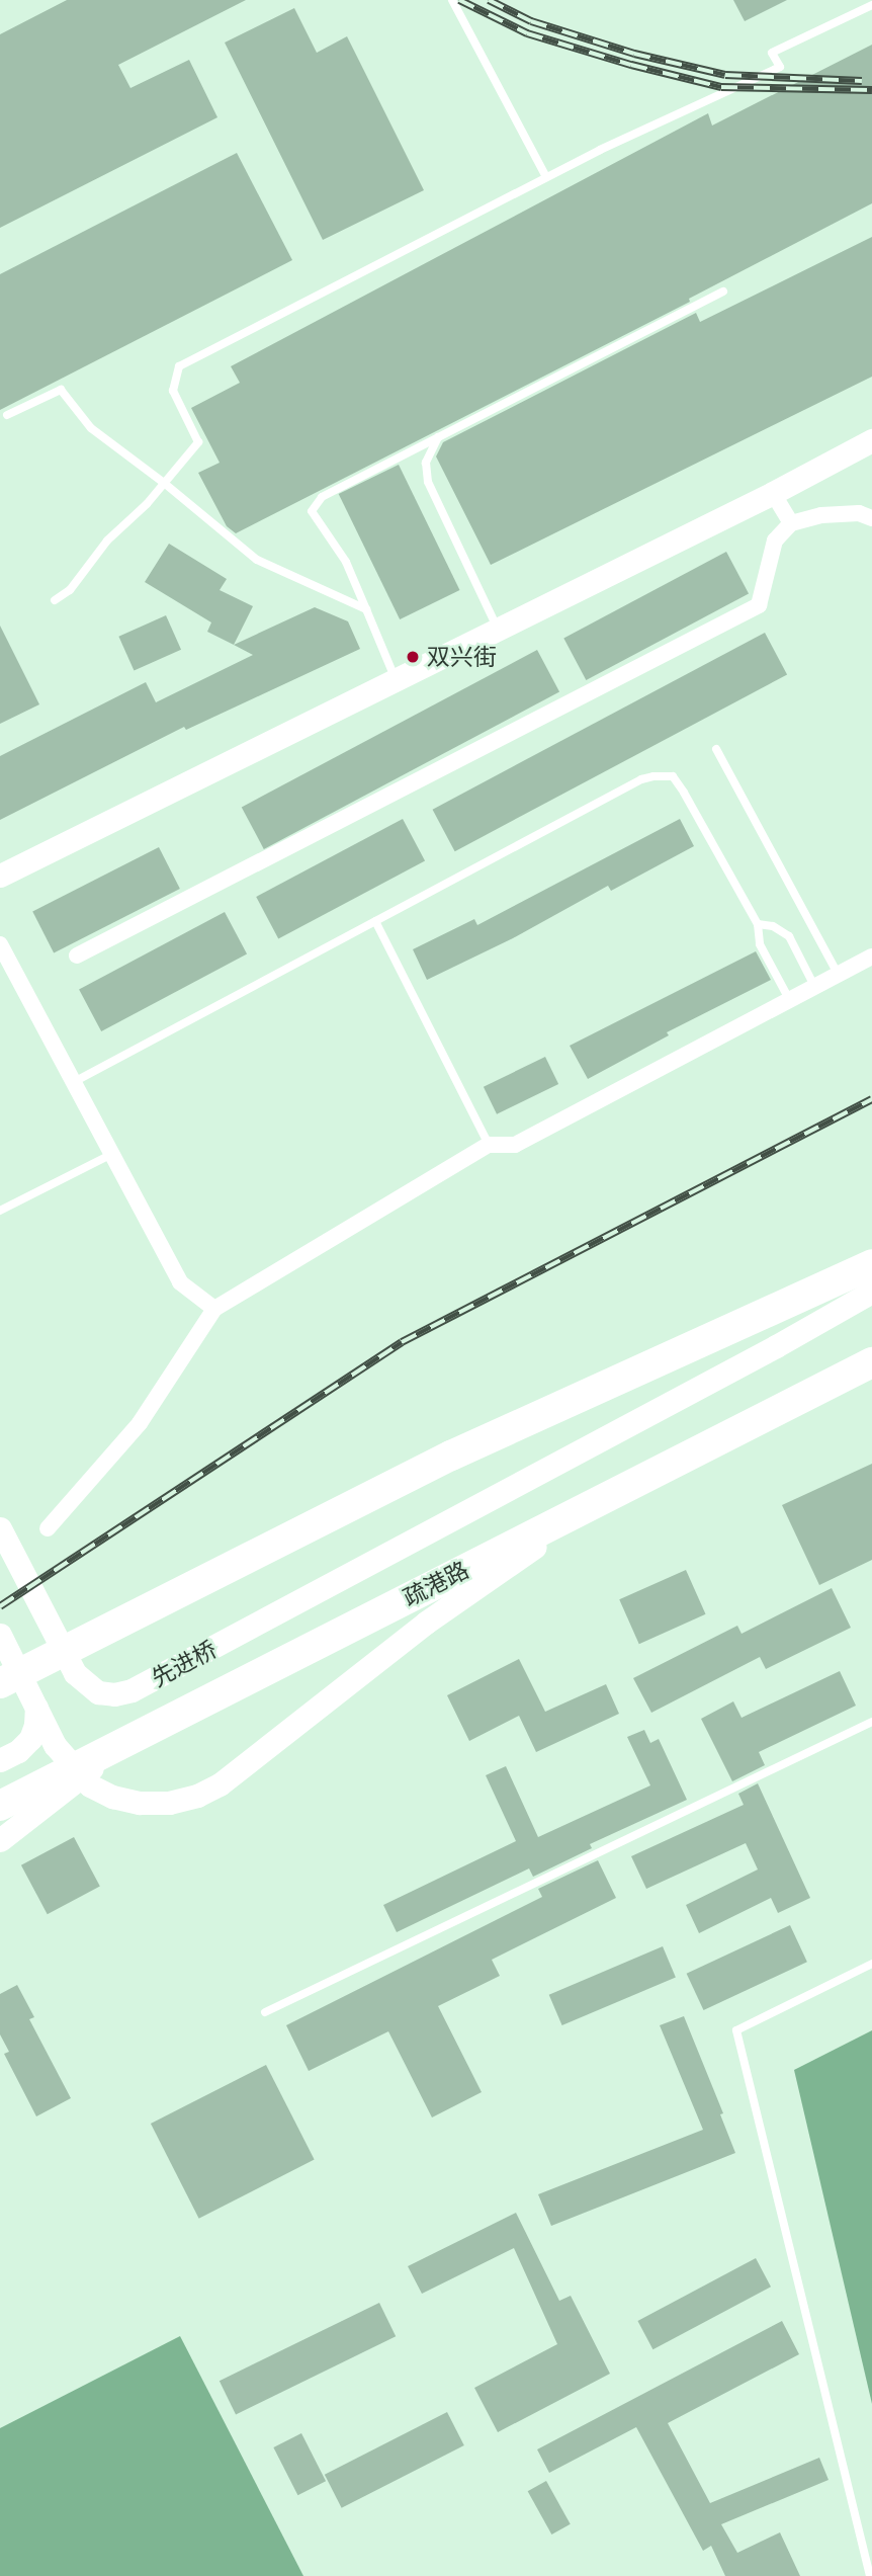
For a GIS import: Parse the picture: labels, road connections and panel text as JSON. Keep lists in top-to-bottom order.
{
  "streets": {
    "highway": ["疏港路"],
    "main road": ["先进桥"]
  },
  "places": ["双兴街"]
}
